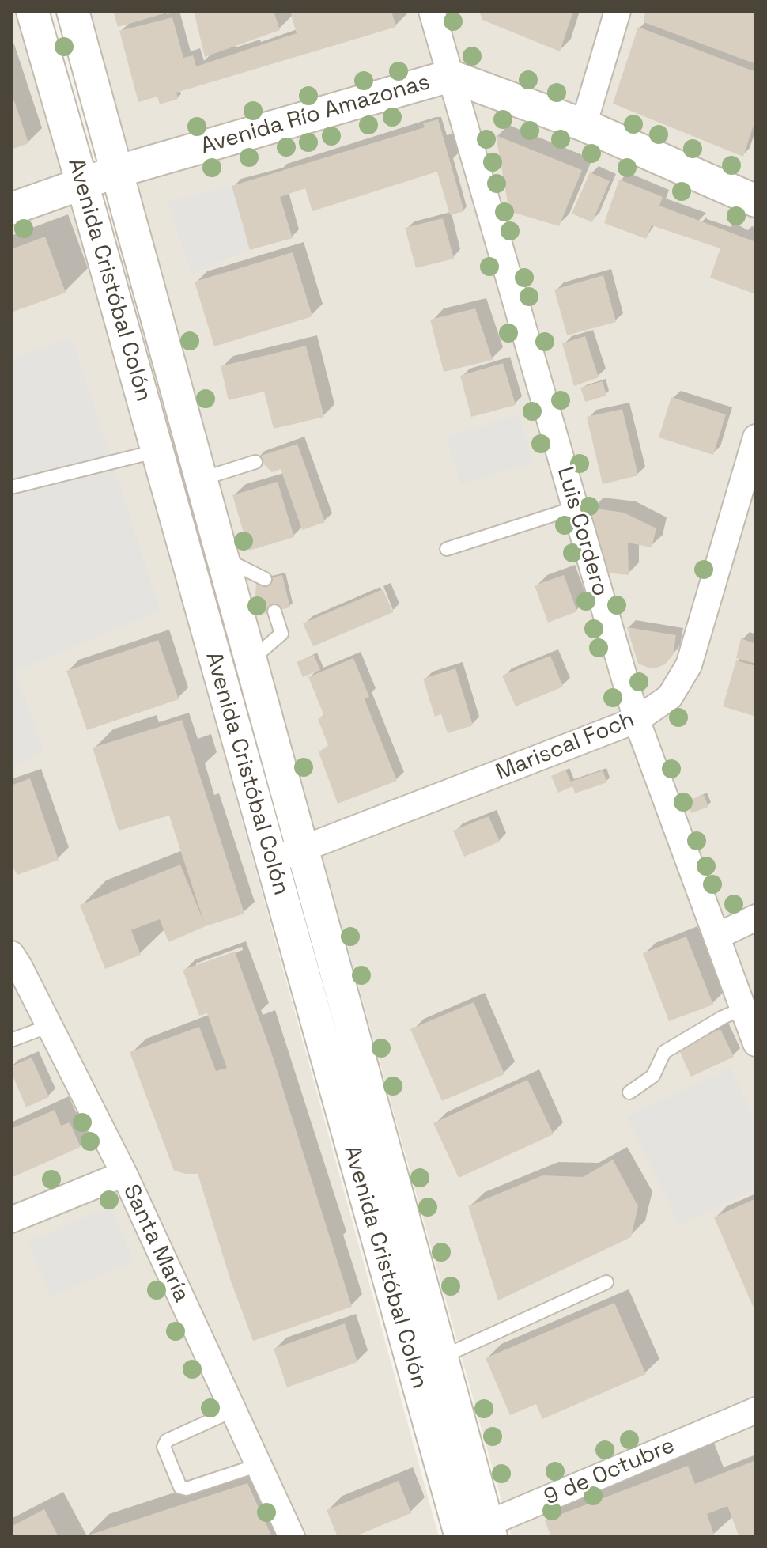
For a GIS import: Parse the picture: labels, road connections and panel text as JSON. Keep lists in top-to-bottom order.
{
  "streets": {
    "street": [
      "Avenida Río Amazonas",
      "Avenida Cristóbal Colón",
      "Luis Cordero",
      "Mariscal Foch",
      "Santa María",
      "9 de Octubre"
    ]
  },
  "crossings": [
    ["Avenida Río Amazonas", "Avenida Cristóbal Colón"],
    ["Avenida Río Amazonas", "Luis Cordero"],
    ["Avenida Cristóbal Colón", "Mariscal Foch"],
    ["Avenida Cristóbal Colón", "9 de Octubre"],
    ["Luis Cordero", "Mariscal Foch"]
  ]
}
